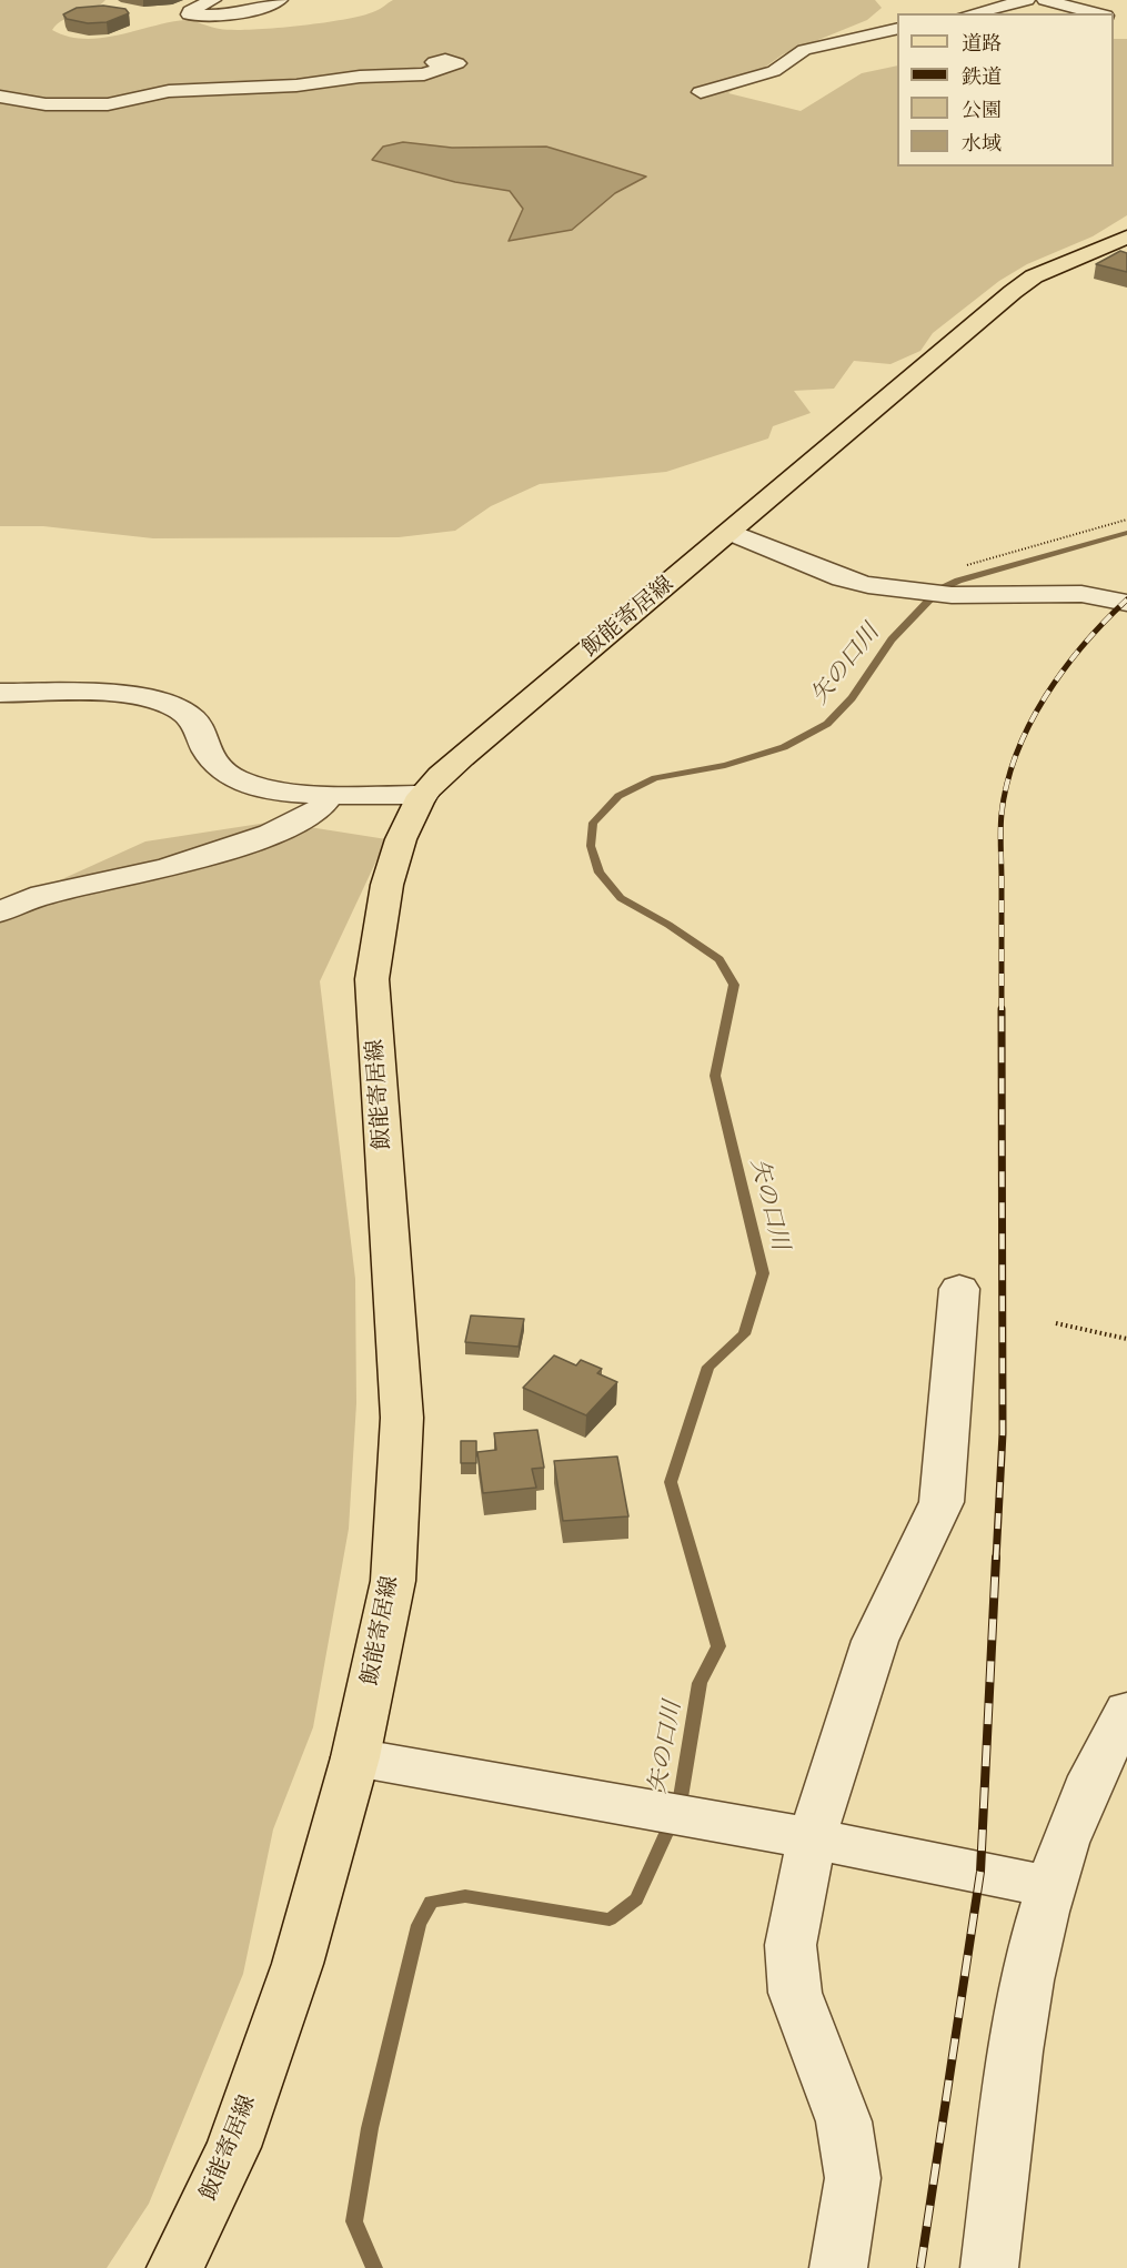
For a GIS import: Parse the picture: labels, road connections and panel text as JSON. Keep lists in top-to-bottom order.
{
  "streets": {
    "main road": ["飯能寄居線"]
  },
  "water": ["矢の口川"],
  "legend": [
    "道路",
    "鉄道",
    "公園",
    "水域"
  ]
}
